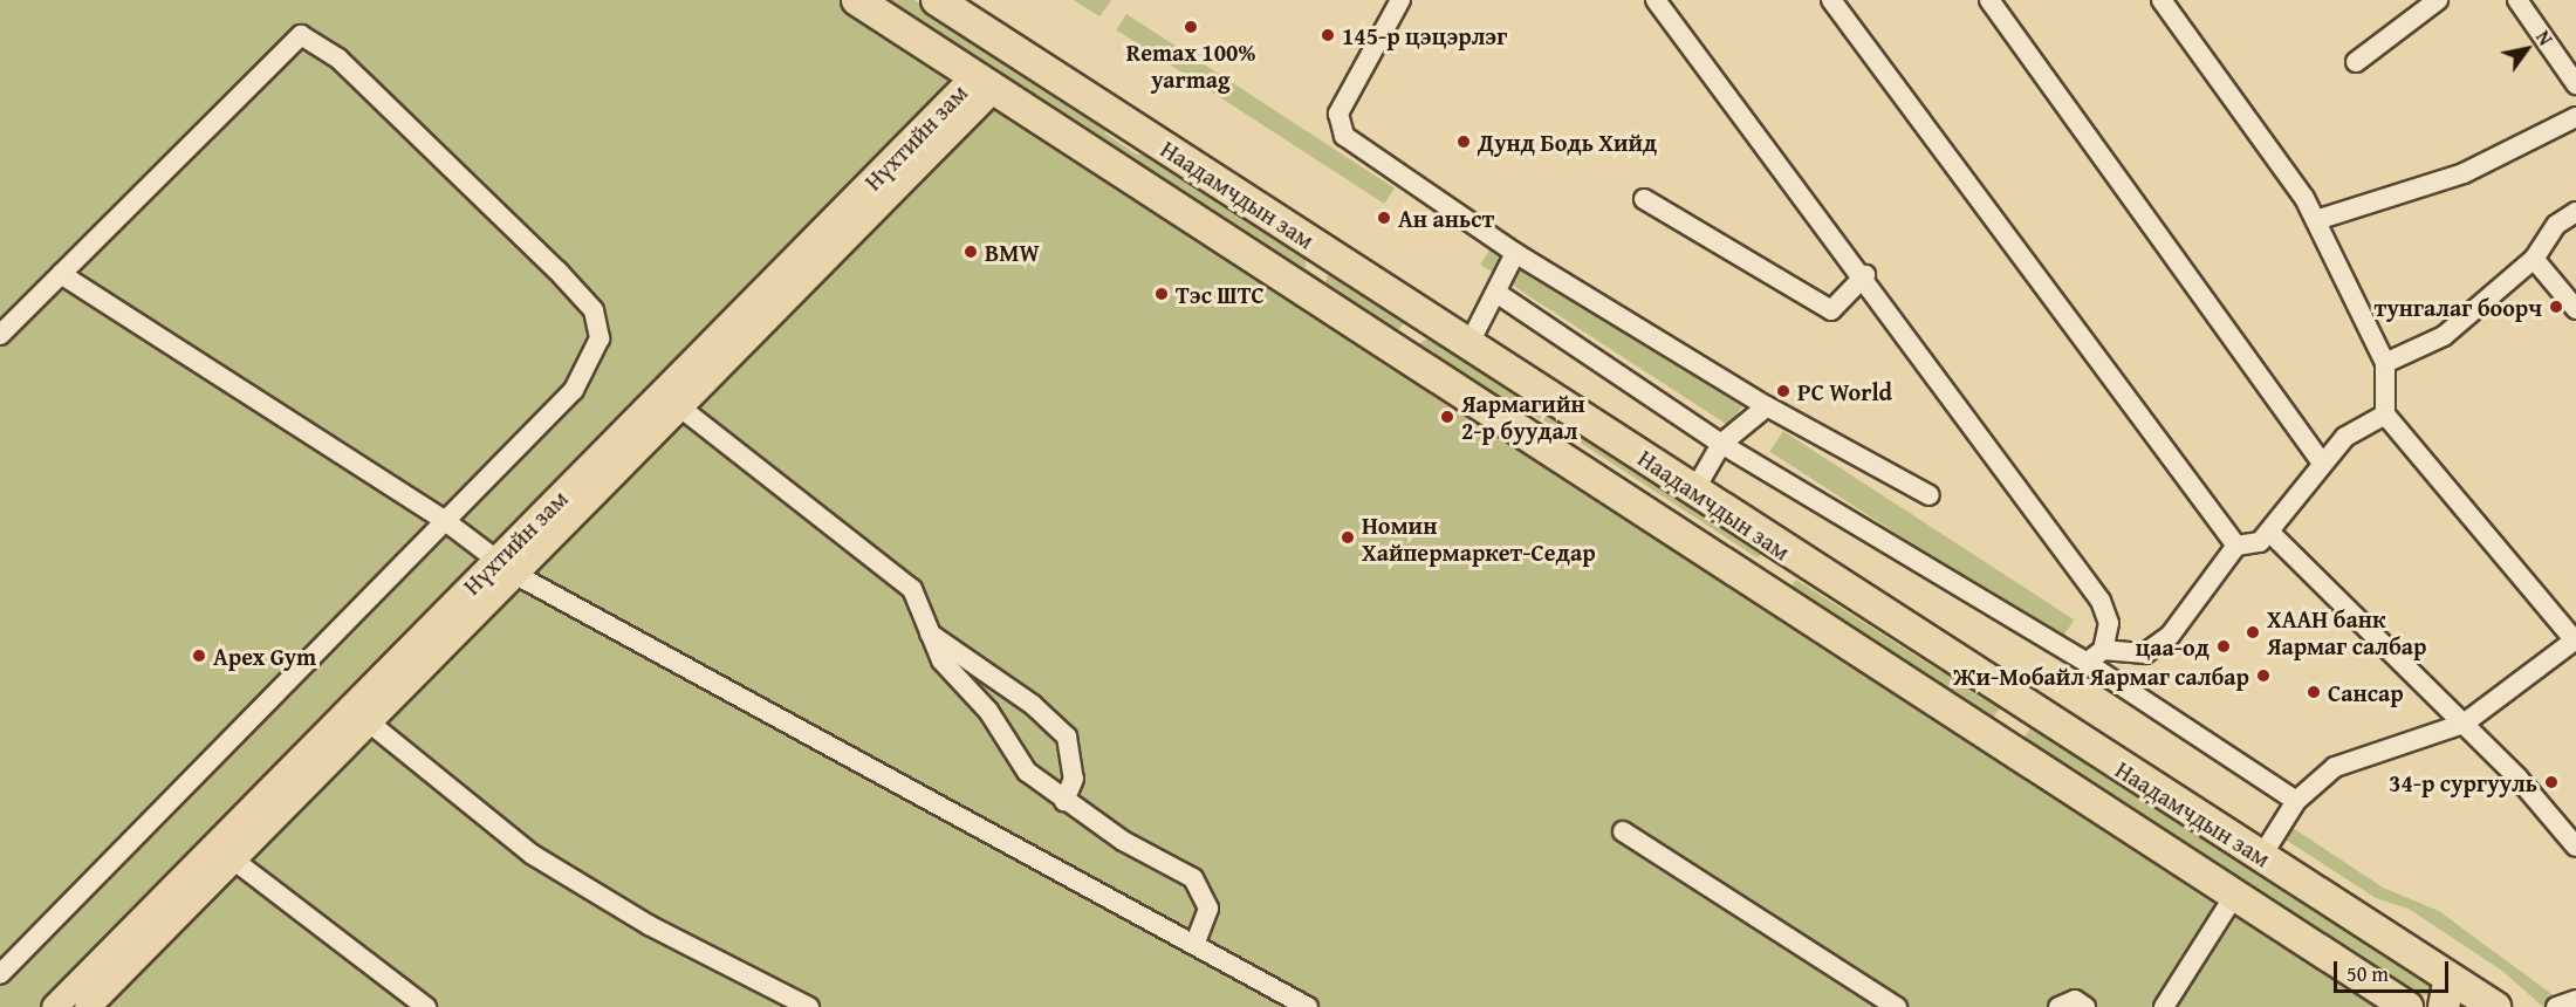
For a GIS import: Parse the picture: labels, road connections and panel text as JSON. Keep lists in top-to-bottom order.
{
  "streets": {
    "highway": ["Наадамчдын зам"],
    "main road": ["Нүхтийн зам"]
  },
  "crossings": [
    ["Нүхтийн зам", "Наадамчдын зам"]
  ],
  "places": [
    "Remax 100% yarmag",
    "145-р цэцэрлэг",
    "Дунд Бодь Хийд",
    "Ан аньст",
    "BMW",
    "Тэс ШТС",
    "тунгалаг боорч",
    "PC World",
    "Яармагийн 2-р буудал",
    "Номин Хайпермаркет-Седар",
    "ХААН банк Яармаг салбар",
    "цаа-од",
    "Apex Gym",
    "Жи-Мобайл Яармаг салбар",
    "Сансар",
    "34-р сургууль"
  ],
  "scale_bar": "50 m",
  "north": "top right"
}
